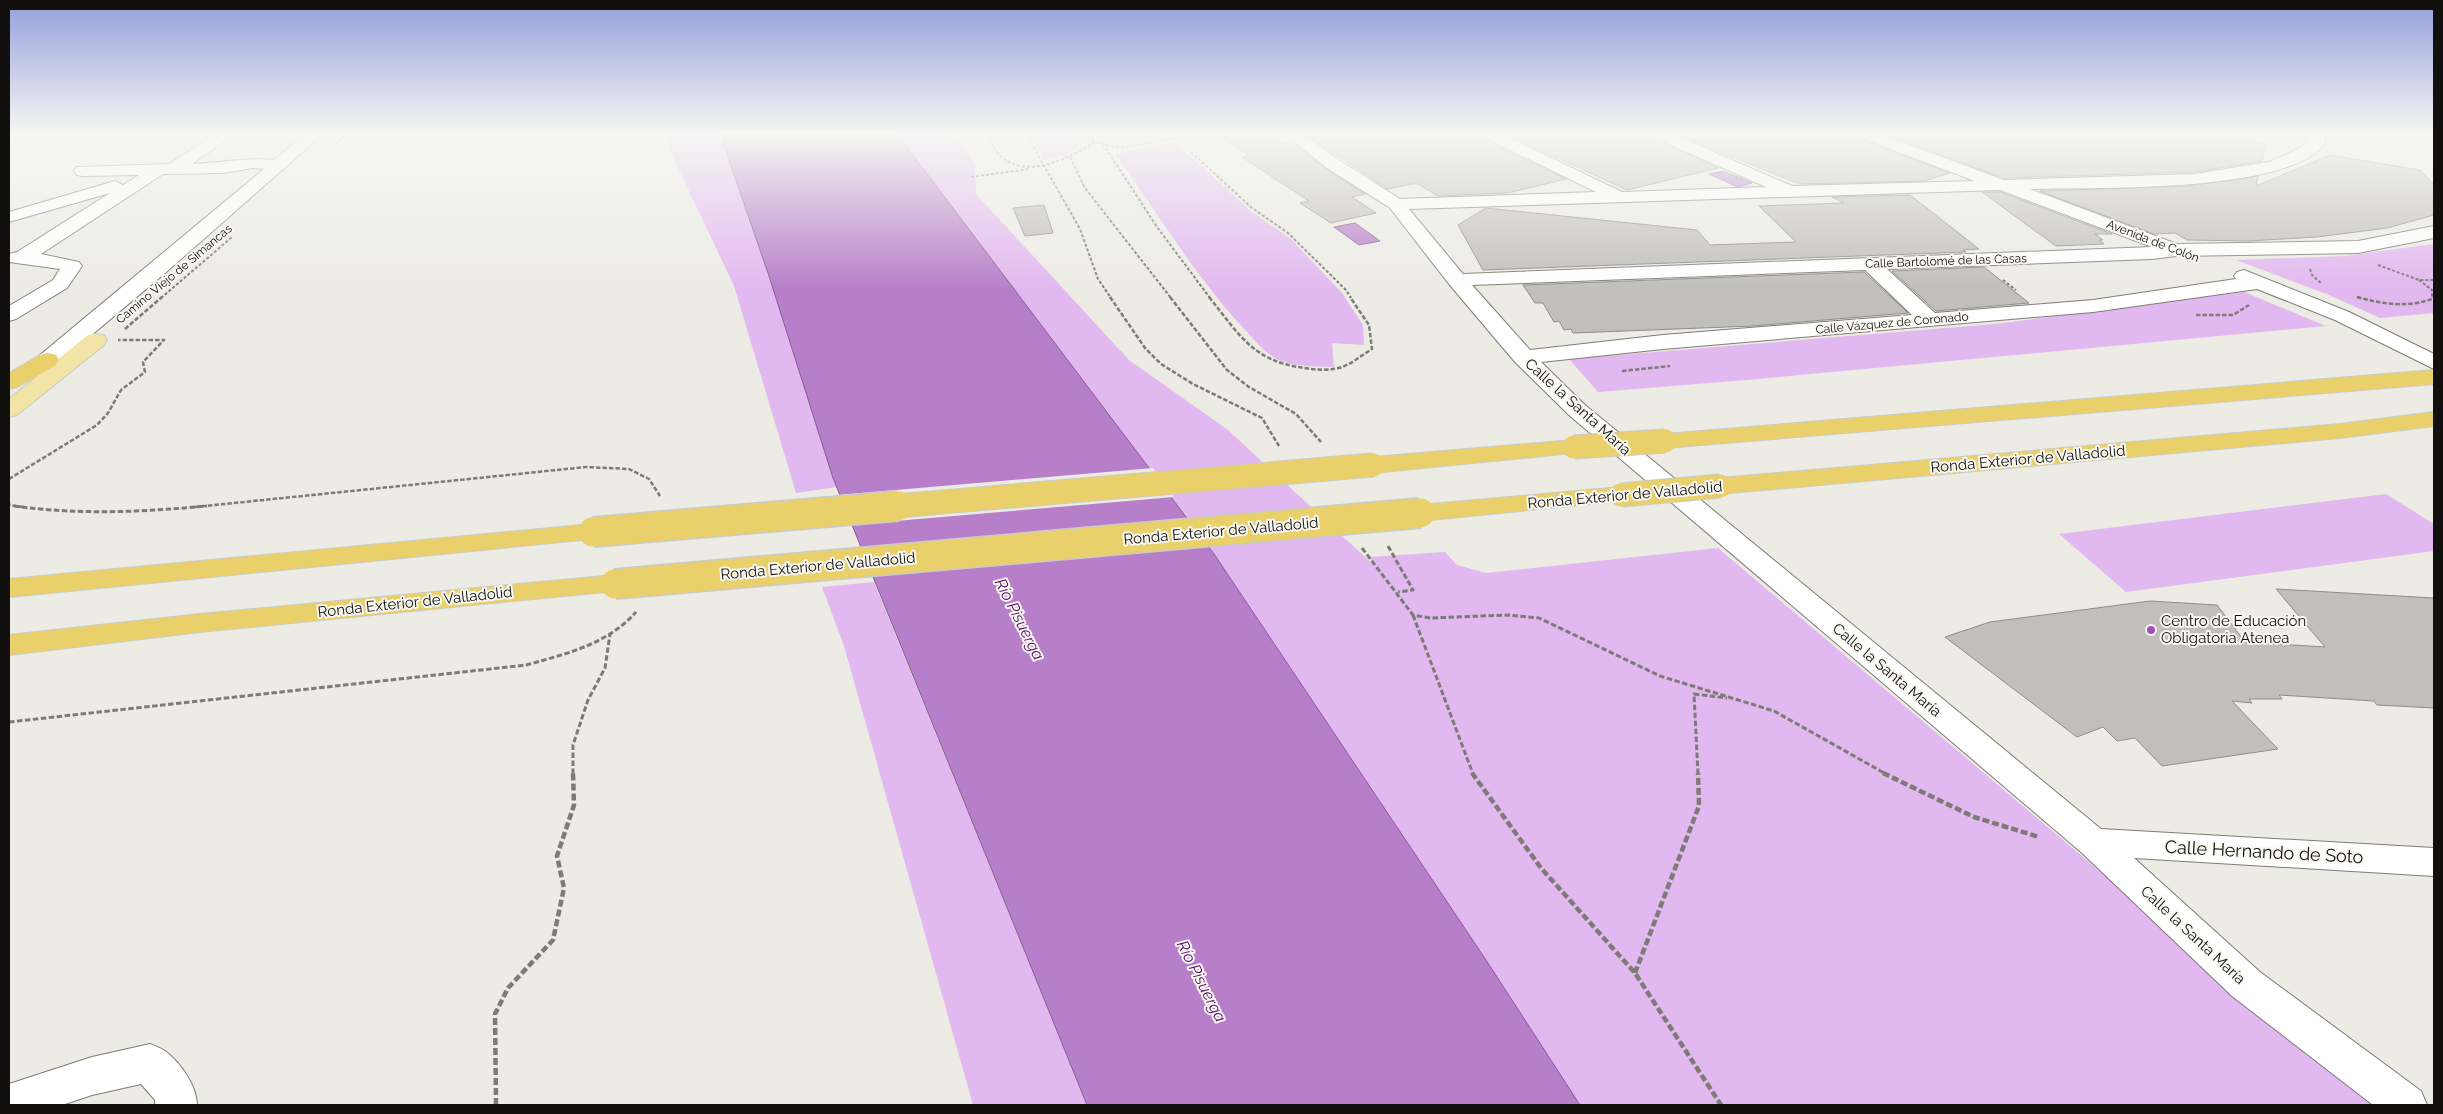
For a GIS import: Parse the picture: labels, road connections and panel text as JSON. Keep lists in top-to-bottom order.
{
  "streets": {
    "highway": ["Ronda Exterior de Valladolid"],
    "main road": ["Camino Viejo de Simancas"],
    "street": [
      "Avenida de Colón",
      "Calle Bartolomé de las Casas",
      "Calle Vázquez de Coronado",
      "Calle la Santa María",
      "Calle Hernando de Soto"
    ]
  },
  "crossings": [
    ["Avenida de Colón", "Calle Bartolomé de las Casas"],
    ["Avenida de Colón", "Calle Vázquez de Coronado"],
    ["Calle Bartolomé de las Casas", "Calle la Santa María"],
    ["Calle Vázquez de Coronado", "Calle la Santa María"],
    ["Calle la Santa María", "Calle Hernando de Soto"]
  ],
  "water": ["Río Pisuerga"],
  "places": ["Centro de Educación Obligatoria Atenea"]
}
